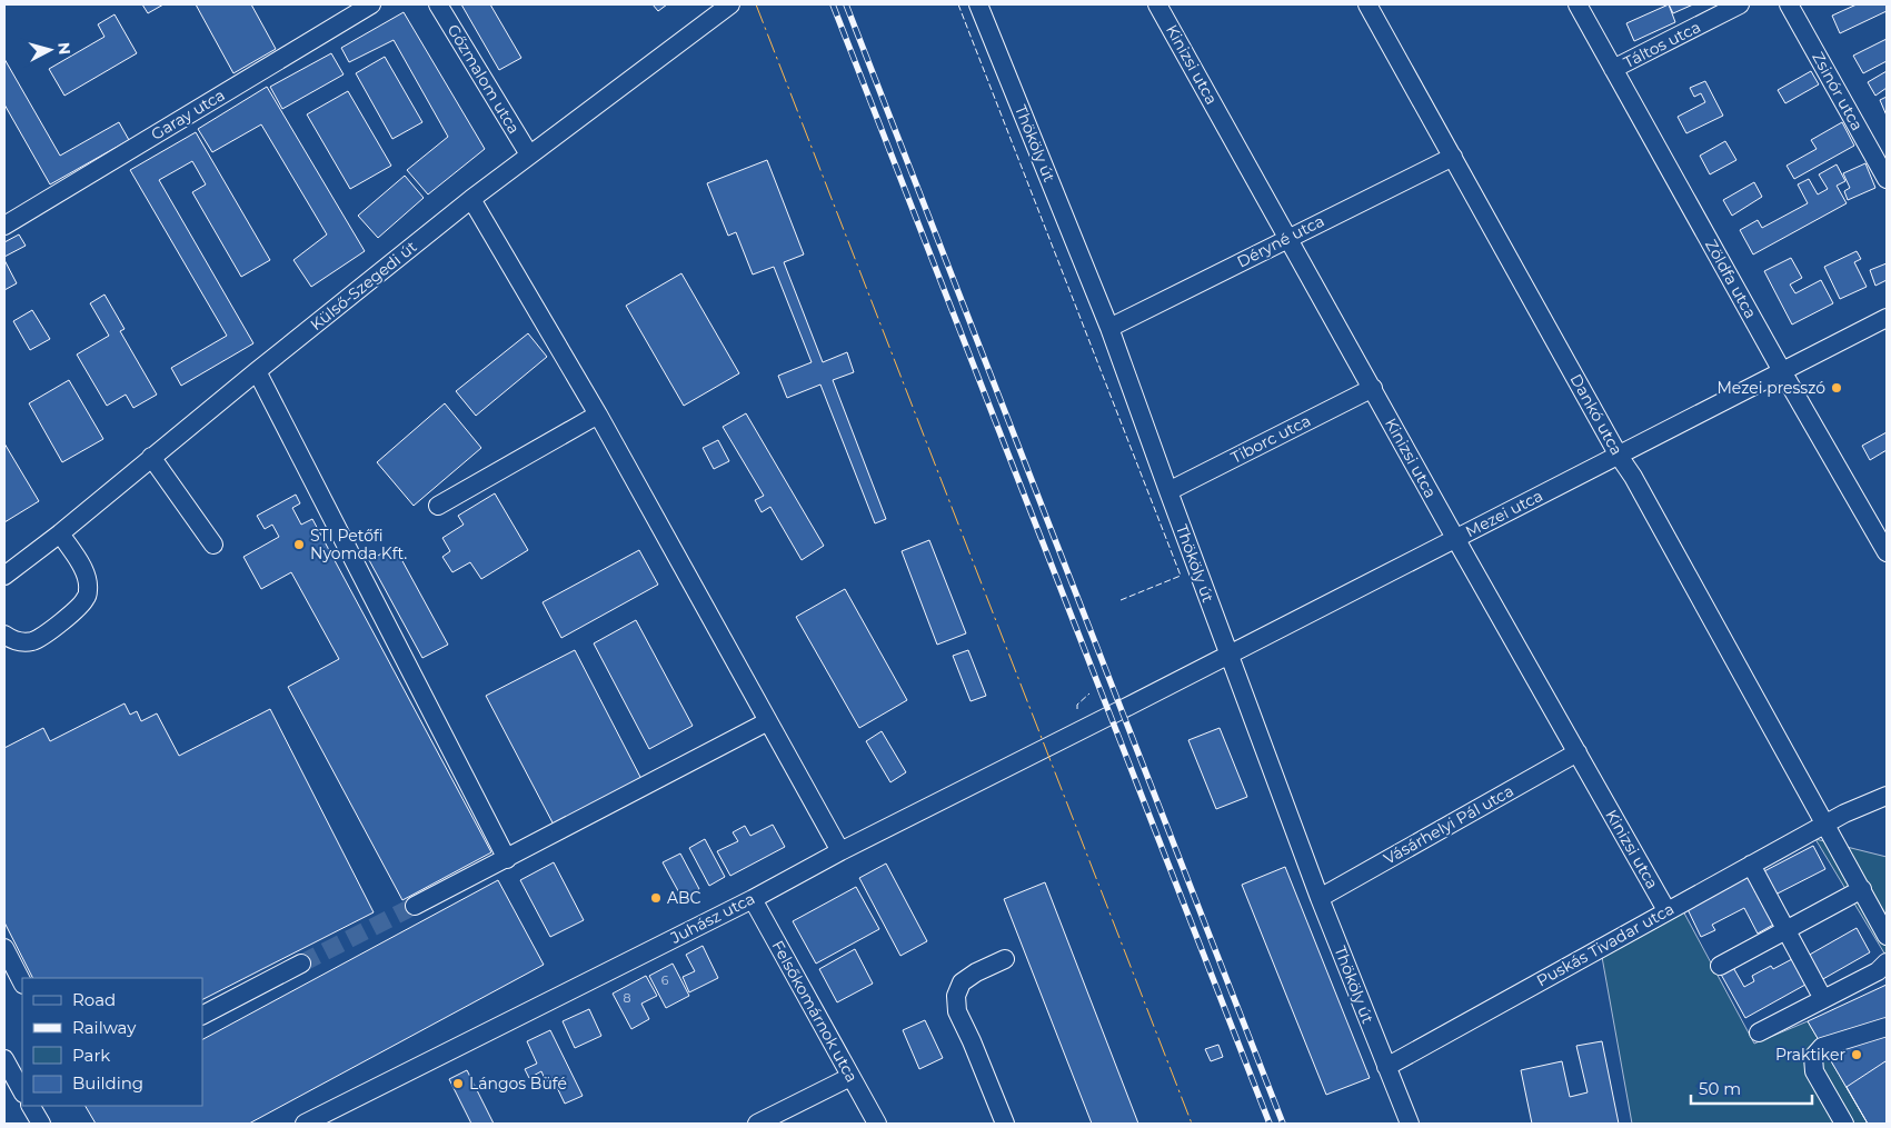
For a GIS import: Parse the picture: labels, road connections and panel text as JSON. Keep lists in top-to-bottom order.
{
  "streets": {
    "street": [
      "Táltos utca",
      "Kinizsi utca",
      "Gőzmalom utca",
      "Zsinór utca",
      "Garay utca",
      "Thököly út",
      "Déryné utca",
      "Zöldfa utca",
      "Külső-Szegedi út",
      "Dankó utca",
      "Tiborc utca",
      "Mezei utca",
      "Vásárhelyi Pál utca",
      "Juhász utca",
      "Puskás Tivadar utca",
      "Felsőkomárnok utca"
    ]
  },
  "crossings": [
    ["Táltos utca", "Zöldfa utca"],
    ["Kinizsi utca", "Déryné utca"],
    ["Kinizsi utca", "Tiborc utca"],
    ["Kinizsi utca", "Mezei utca"],
    ["Kinizsi utca", "Vásárhelyi Pál utca"],
    ["Kinizsi utca", "Puskás Tivadar utca"],
    ["Gőzmalom utca", "Külső-Szegedi út"],
    ["Thököly út", "Déryné utca"],
    ["Thököly út", "Tiborc utca"],
    ["Thököly út", "Mezei utca"],
    ["Thököly út", "Vásárhelyi Pál utca"],
    ["Thököly út", "Puskás Tivadar utca"],
    ["Déryné utca", "Dankó utca"],
    ["Zöldfa utca", "Mezei utca"],
    ["Dankó utca", "Mezei utca"],
    ["Dankó utca", "Puskás Tivadar utca"],
    ["Mezei utca", "Juhász utca"],
    ["Juhász utca", "Felsőkomárnok utca"]
  ],
  "places": [
    "Mezei presszó",
    "STI Petőfi Nyomda Kft.",
    "ABC",
    "Praktiker",
    "Lángos Büfé"
  ],
  "house_numbers": ["6", "8"],
  "legend": [
    "Road",
    "Railway",
    "Park",
    "Building"
  ],
  "scale_bar": "50 m",
  "north": "right"
}
